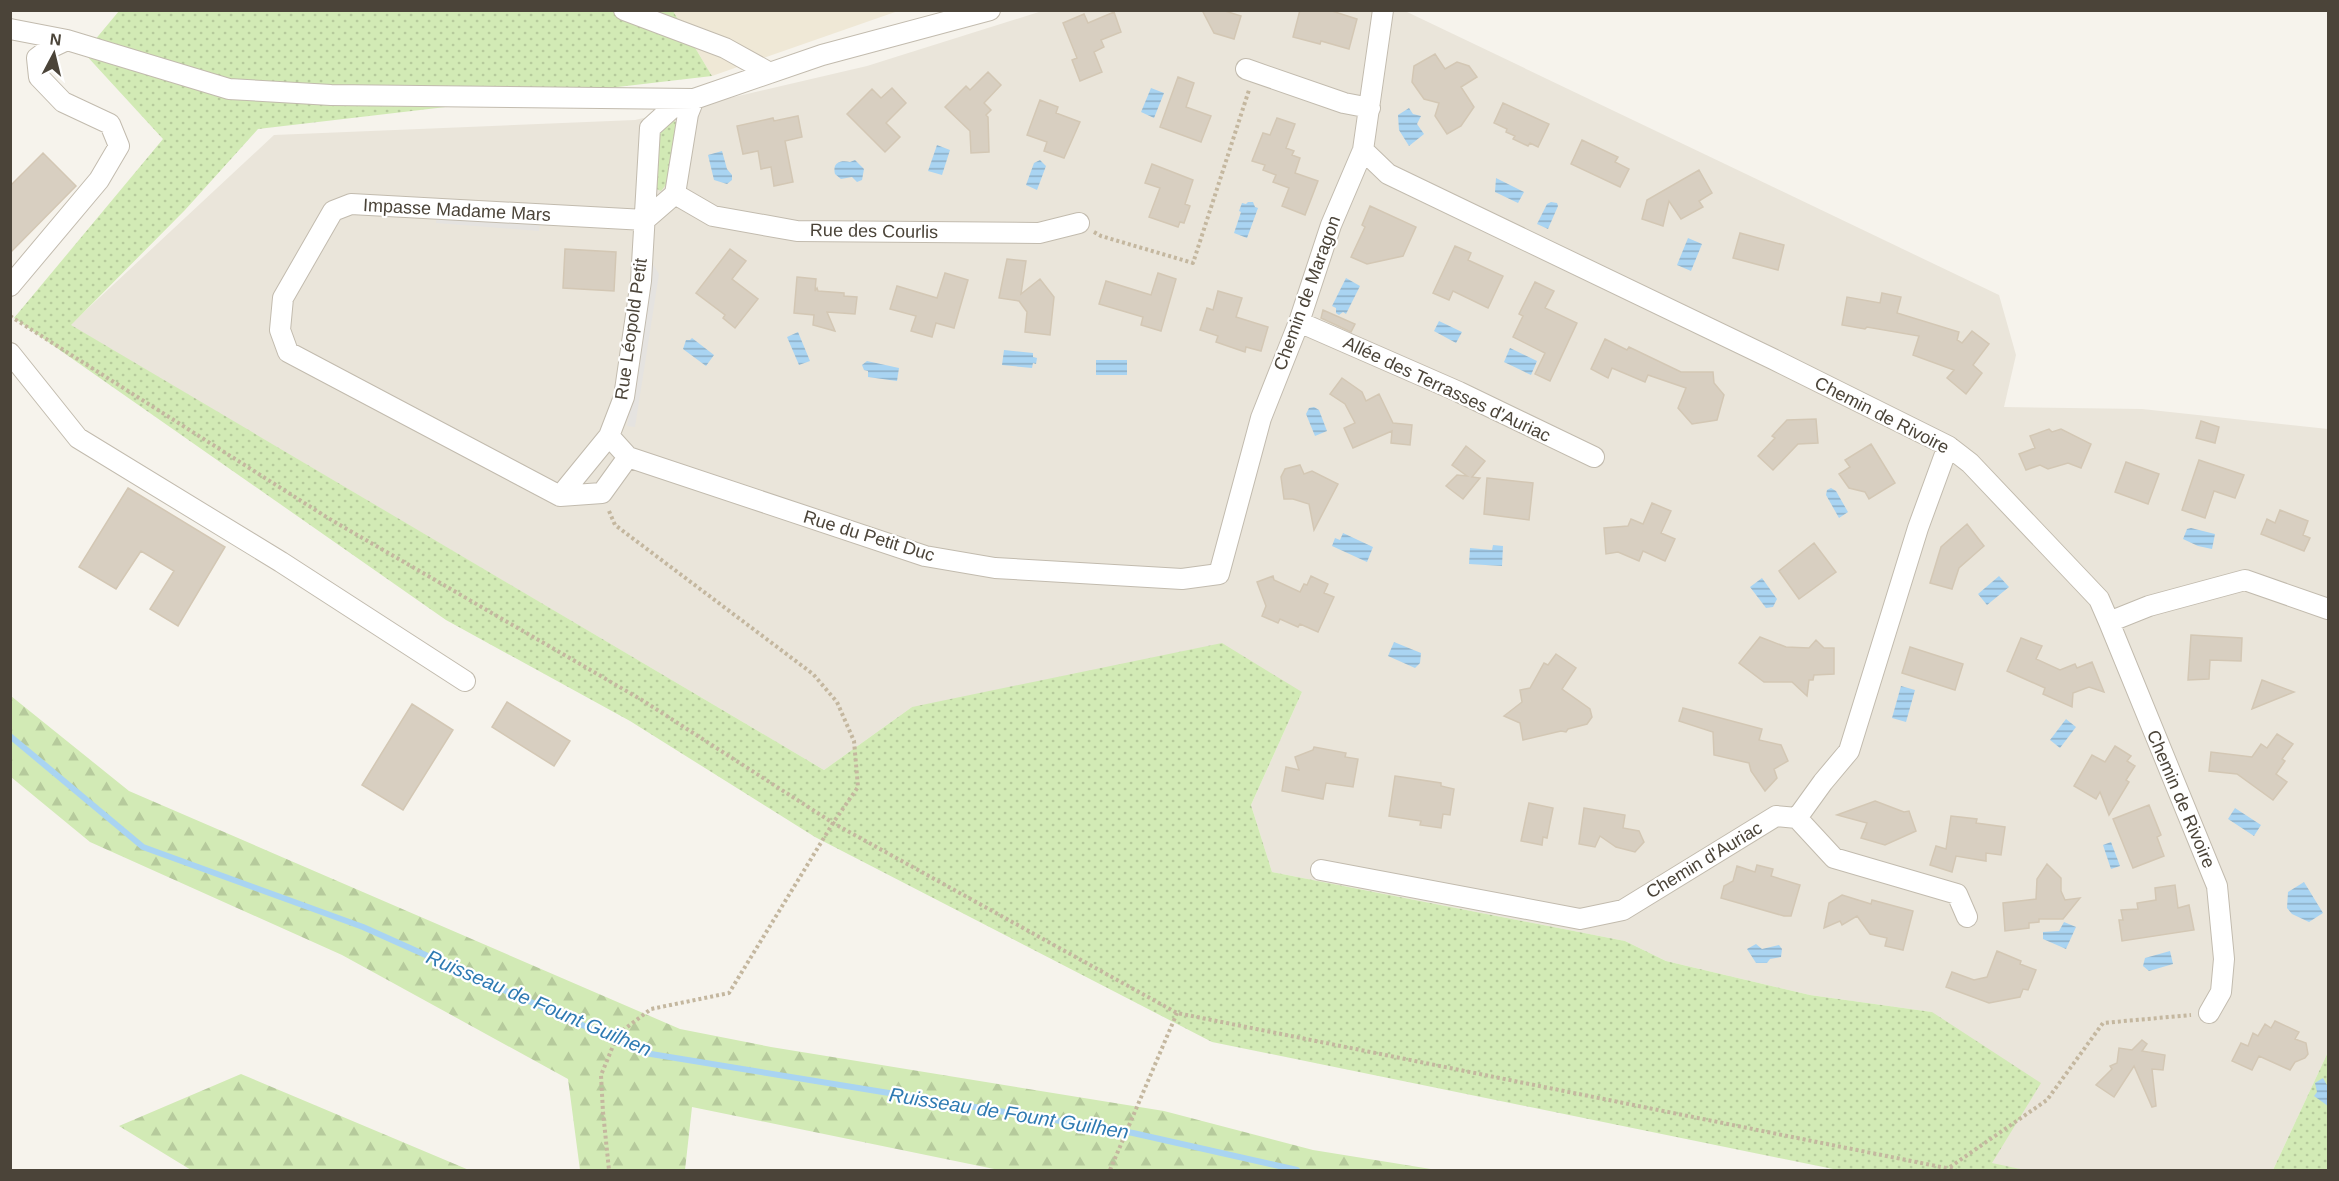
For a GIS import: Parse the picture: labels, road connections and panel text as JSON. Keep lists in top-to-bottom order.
{
  "streets": {
    "street": [
      "Impasse Madame Mars",
      "Rue des Courlis",
      "Chemin de Maragon",
      "Rue Léopold Petit",
      "Allée des Terrasses d'Auriac",
      "Chemin de Rivoire",
      "Rue du Petit Duc",
      "Chemin d'Auriac"
    ]
  },
  "crossings": [
    ["Impasse Madame Mars", "Rue Léopold Petit"],
    ["Chemin de Maragon", "Allée des Terrasses d'Auriac"],
    ["Chemin de Maragon", "Chemin de Rivoire"],
    ["Chemin de Maragon", "Rue du Petit Duc"],
    ["Rue Léopold Petit", "Rue du Petit Duc"]
  ],
  "water": ["Ruisseau de Fount Guilhen"],
  "north": "top"
}
